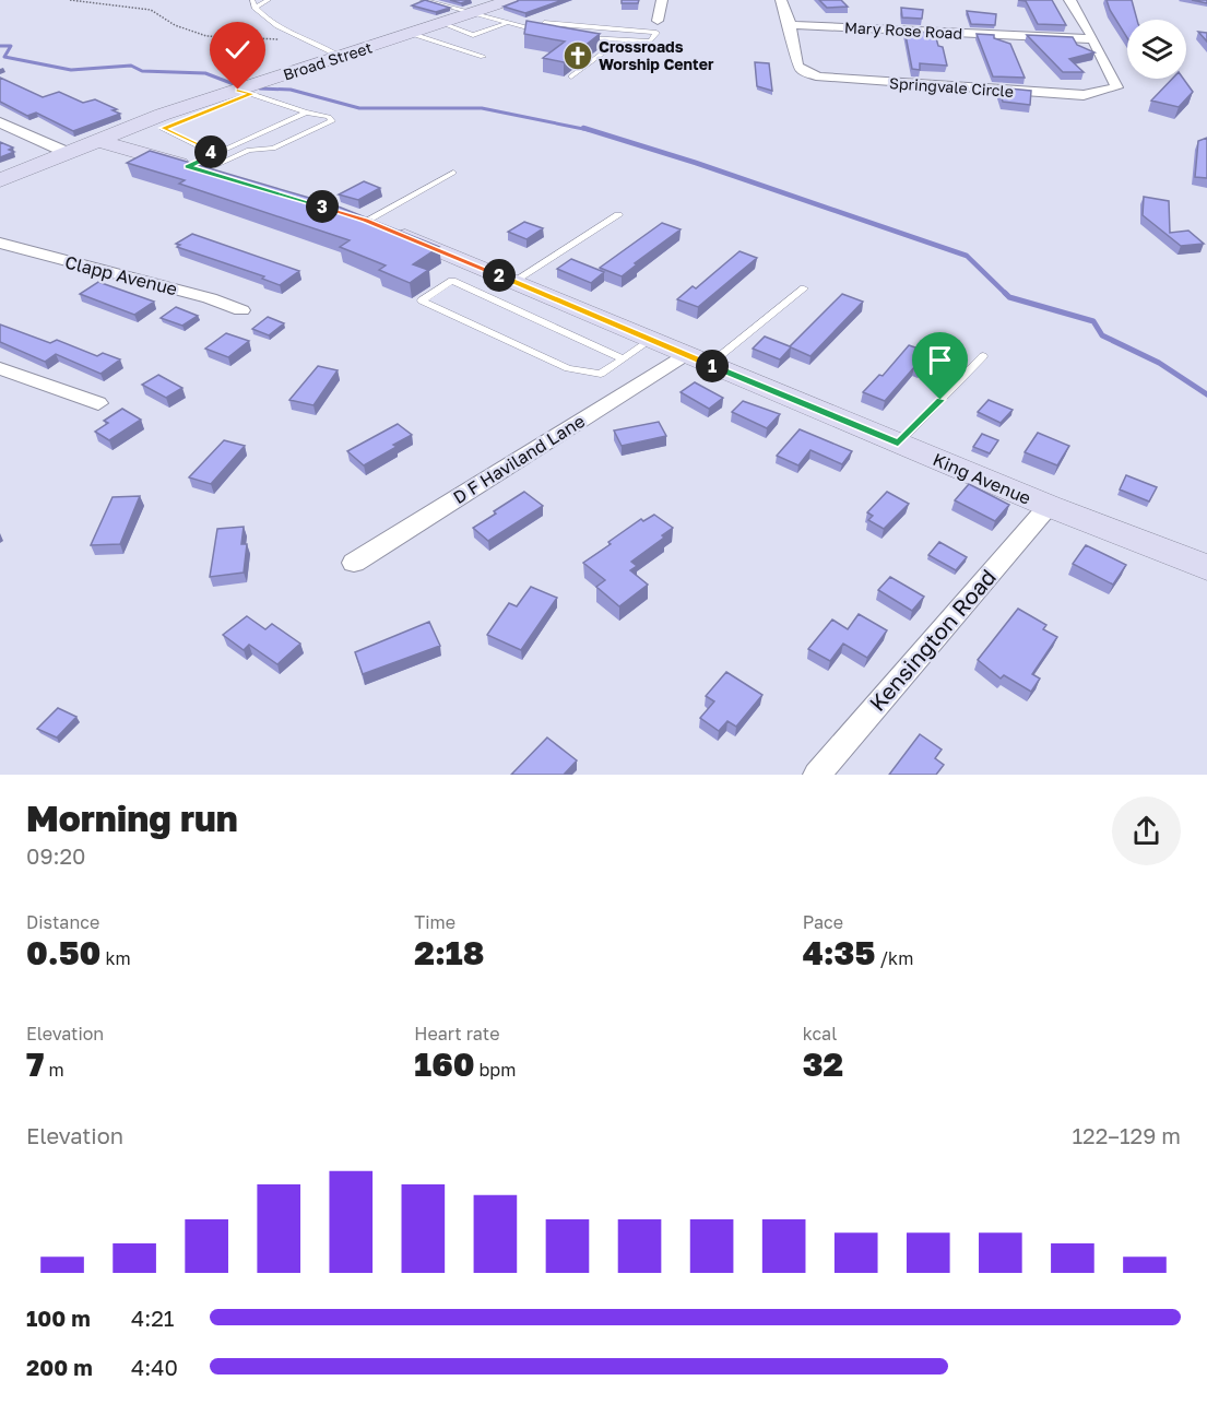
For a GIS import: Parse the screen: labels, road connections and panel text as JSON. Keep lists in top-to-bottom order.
{
  "streets": {
    "street": [
      "Mary Rose Road",
      "Broad Street",
      "Springvale Circle",
      "Clapp Avenue",
      "D F Haviland Lane",
      "King Avenue",
      "Kensington Road"
    ]
  },
  "crossings": [
    ["Mary Rose Road", "Springvale Circle"],
    ["D F Haviland Lane", "King Avenue"],
    ["King Avenue", "Kensington Road"]
  ],
  "places": {
    "church": ["Crossroads Worship Center"]
  },
  "page": {
    "pins": [
      "4",
      "3",
      "2",
      "1"
    ],
    "heading": ["Morning run", "09:20"],
    "stats": [
      ["Distance", "0.50 km"],
      ["Time", "2:18"],
      ["Pace", "4:35 /km"],
      ["Elevation", "7 m"],
      ["Heart rate", "160 bpm"],
      ["kcal", "32"]
    ],
    "chart": ["Elevation", "122–129 m"],
    "list": [
      {
        "name": "100 m",
        "note": "4:21"
      },
      {
        "name": "200 m",
        "note": "4:40"
      }
    ]
  }
}
